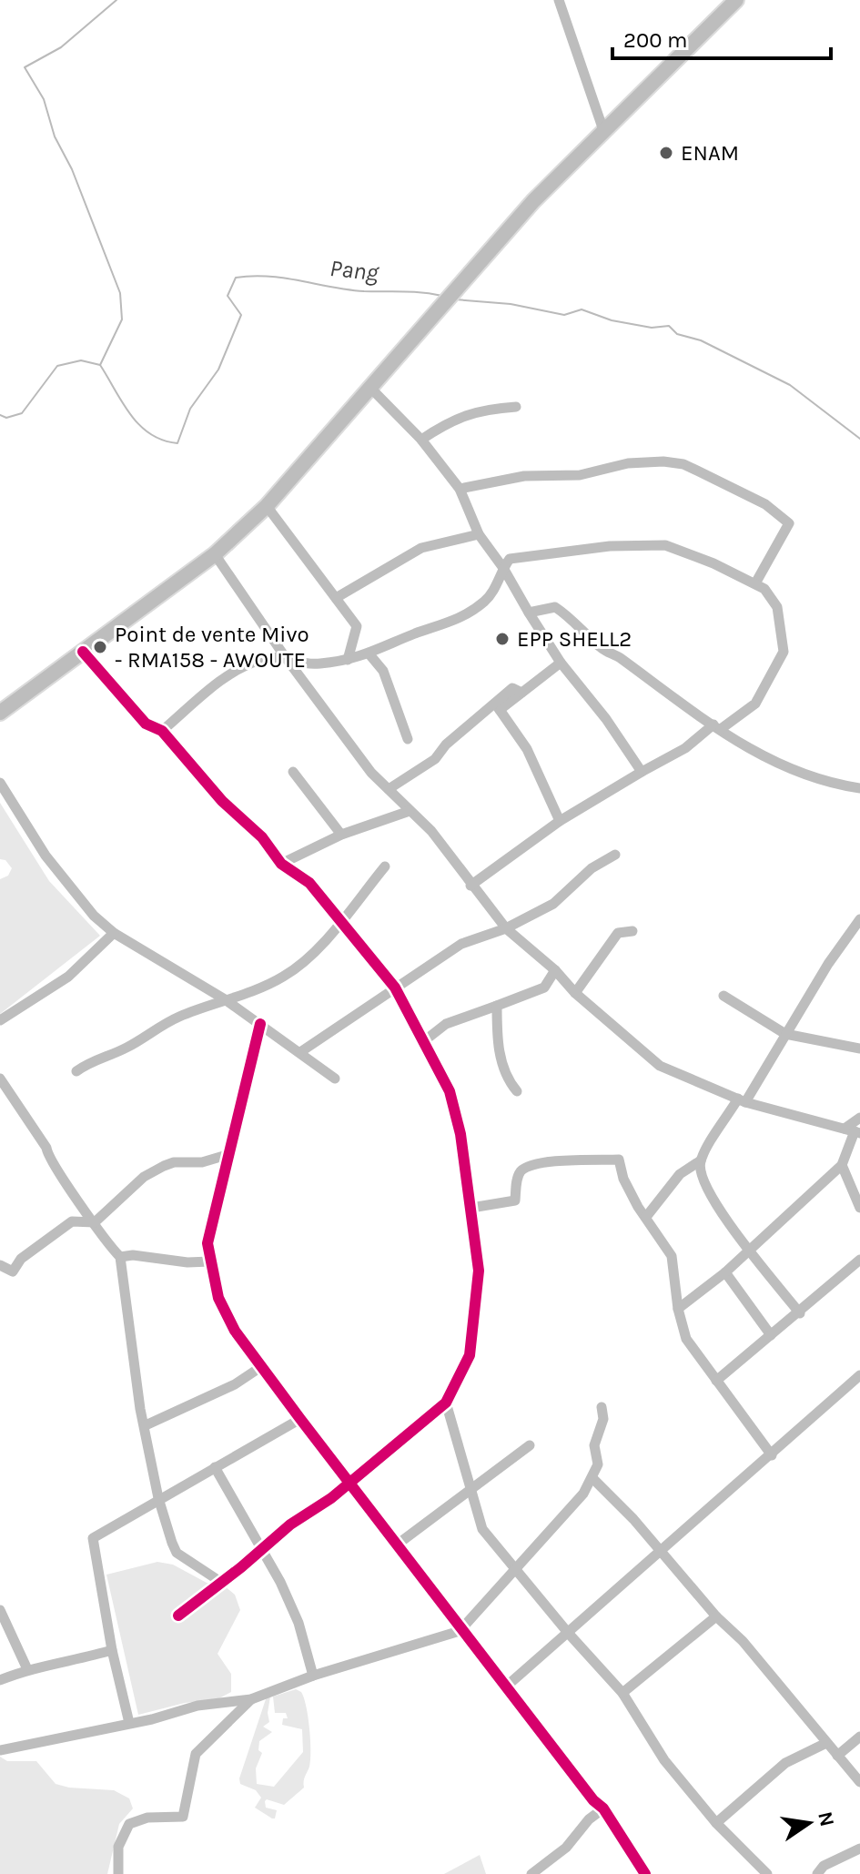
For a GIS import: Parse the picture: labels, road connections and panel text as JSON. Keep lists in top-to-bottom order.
{
  "water": ["Pang"],
  "places": ["ENAM", "EPP SHELL2", "Point de vente Mivo - RMA158 - AWOUTE"],
  "scale_bar": "200 m",
  "north": "right"
}
